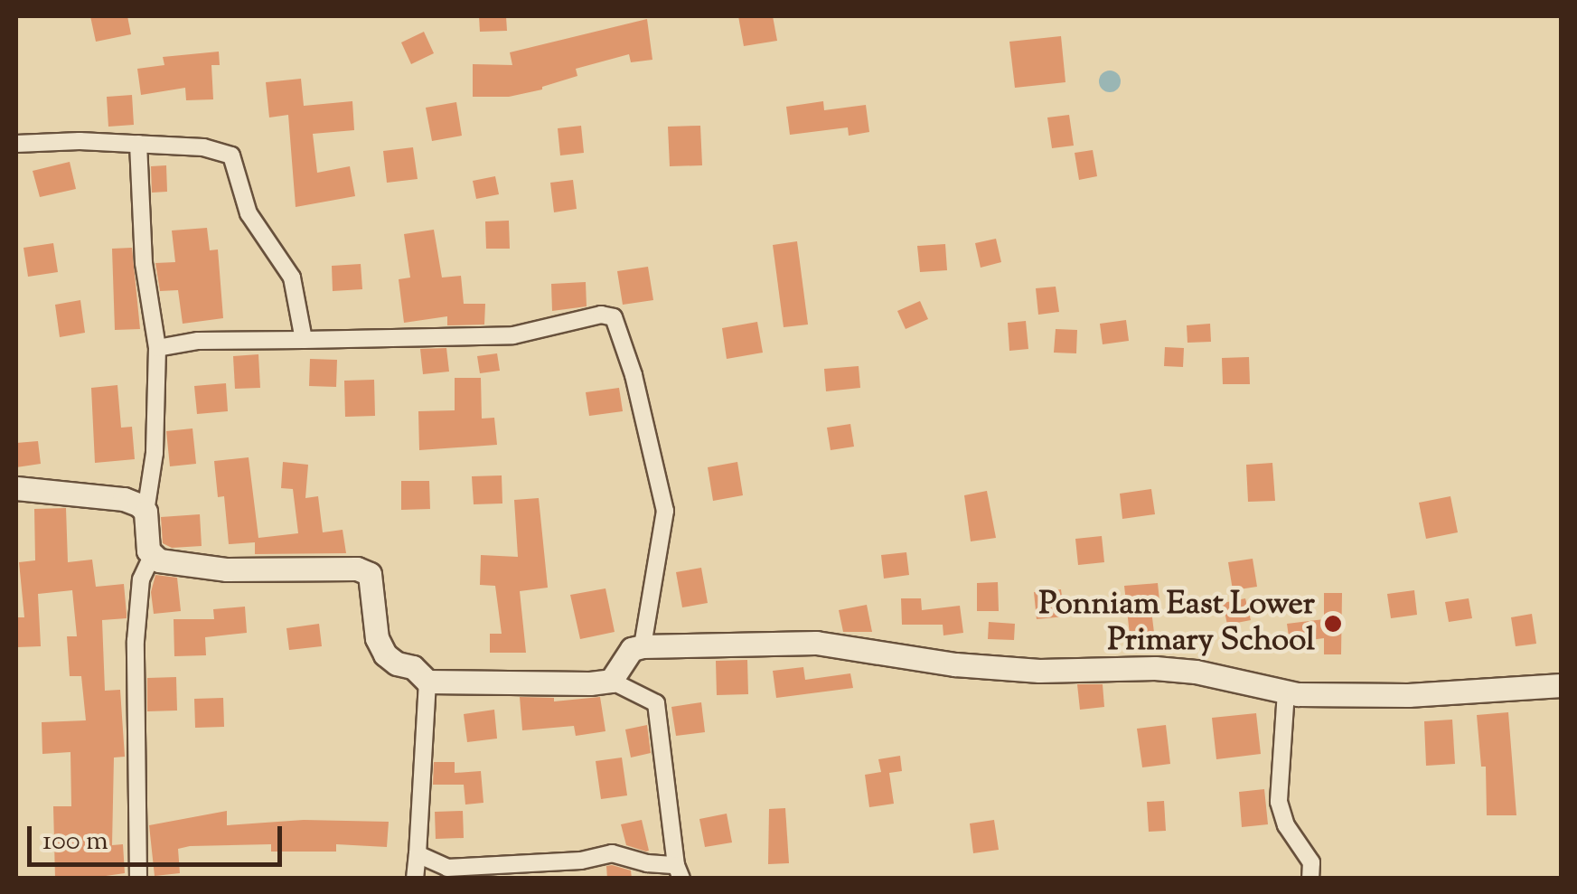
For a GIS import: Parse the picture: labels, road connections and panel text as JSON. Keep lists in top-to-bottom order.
{
  "places": ["Ponniam East Lower Primary School"],
  "scale_bar": "100 m"
}
